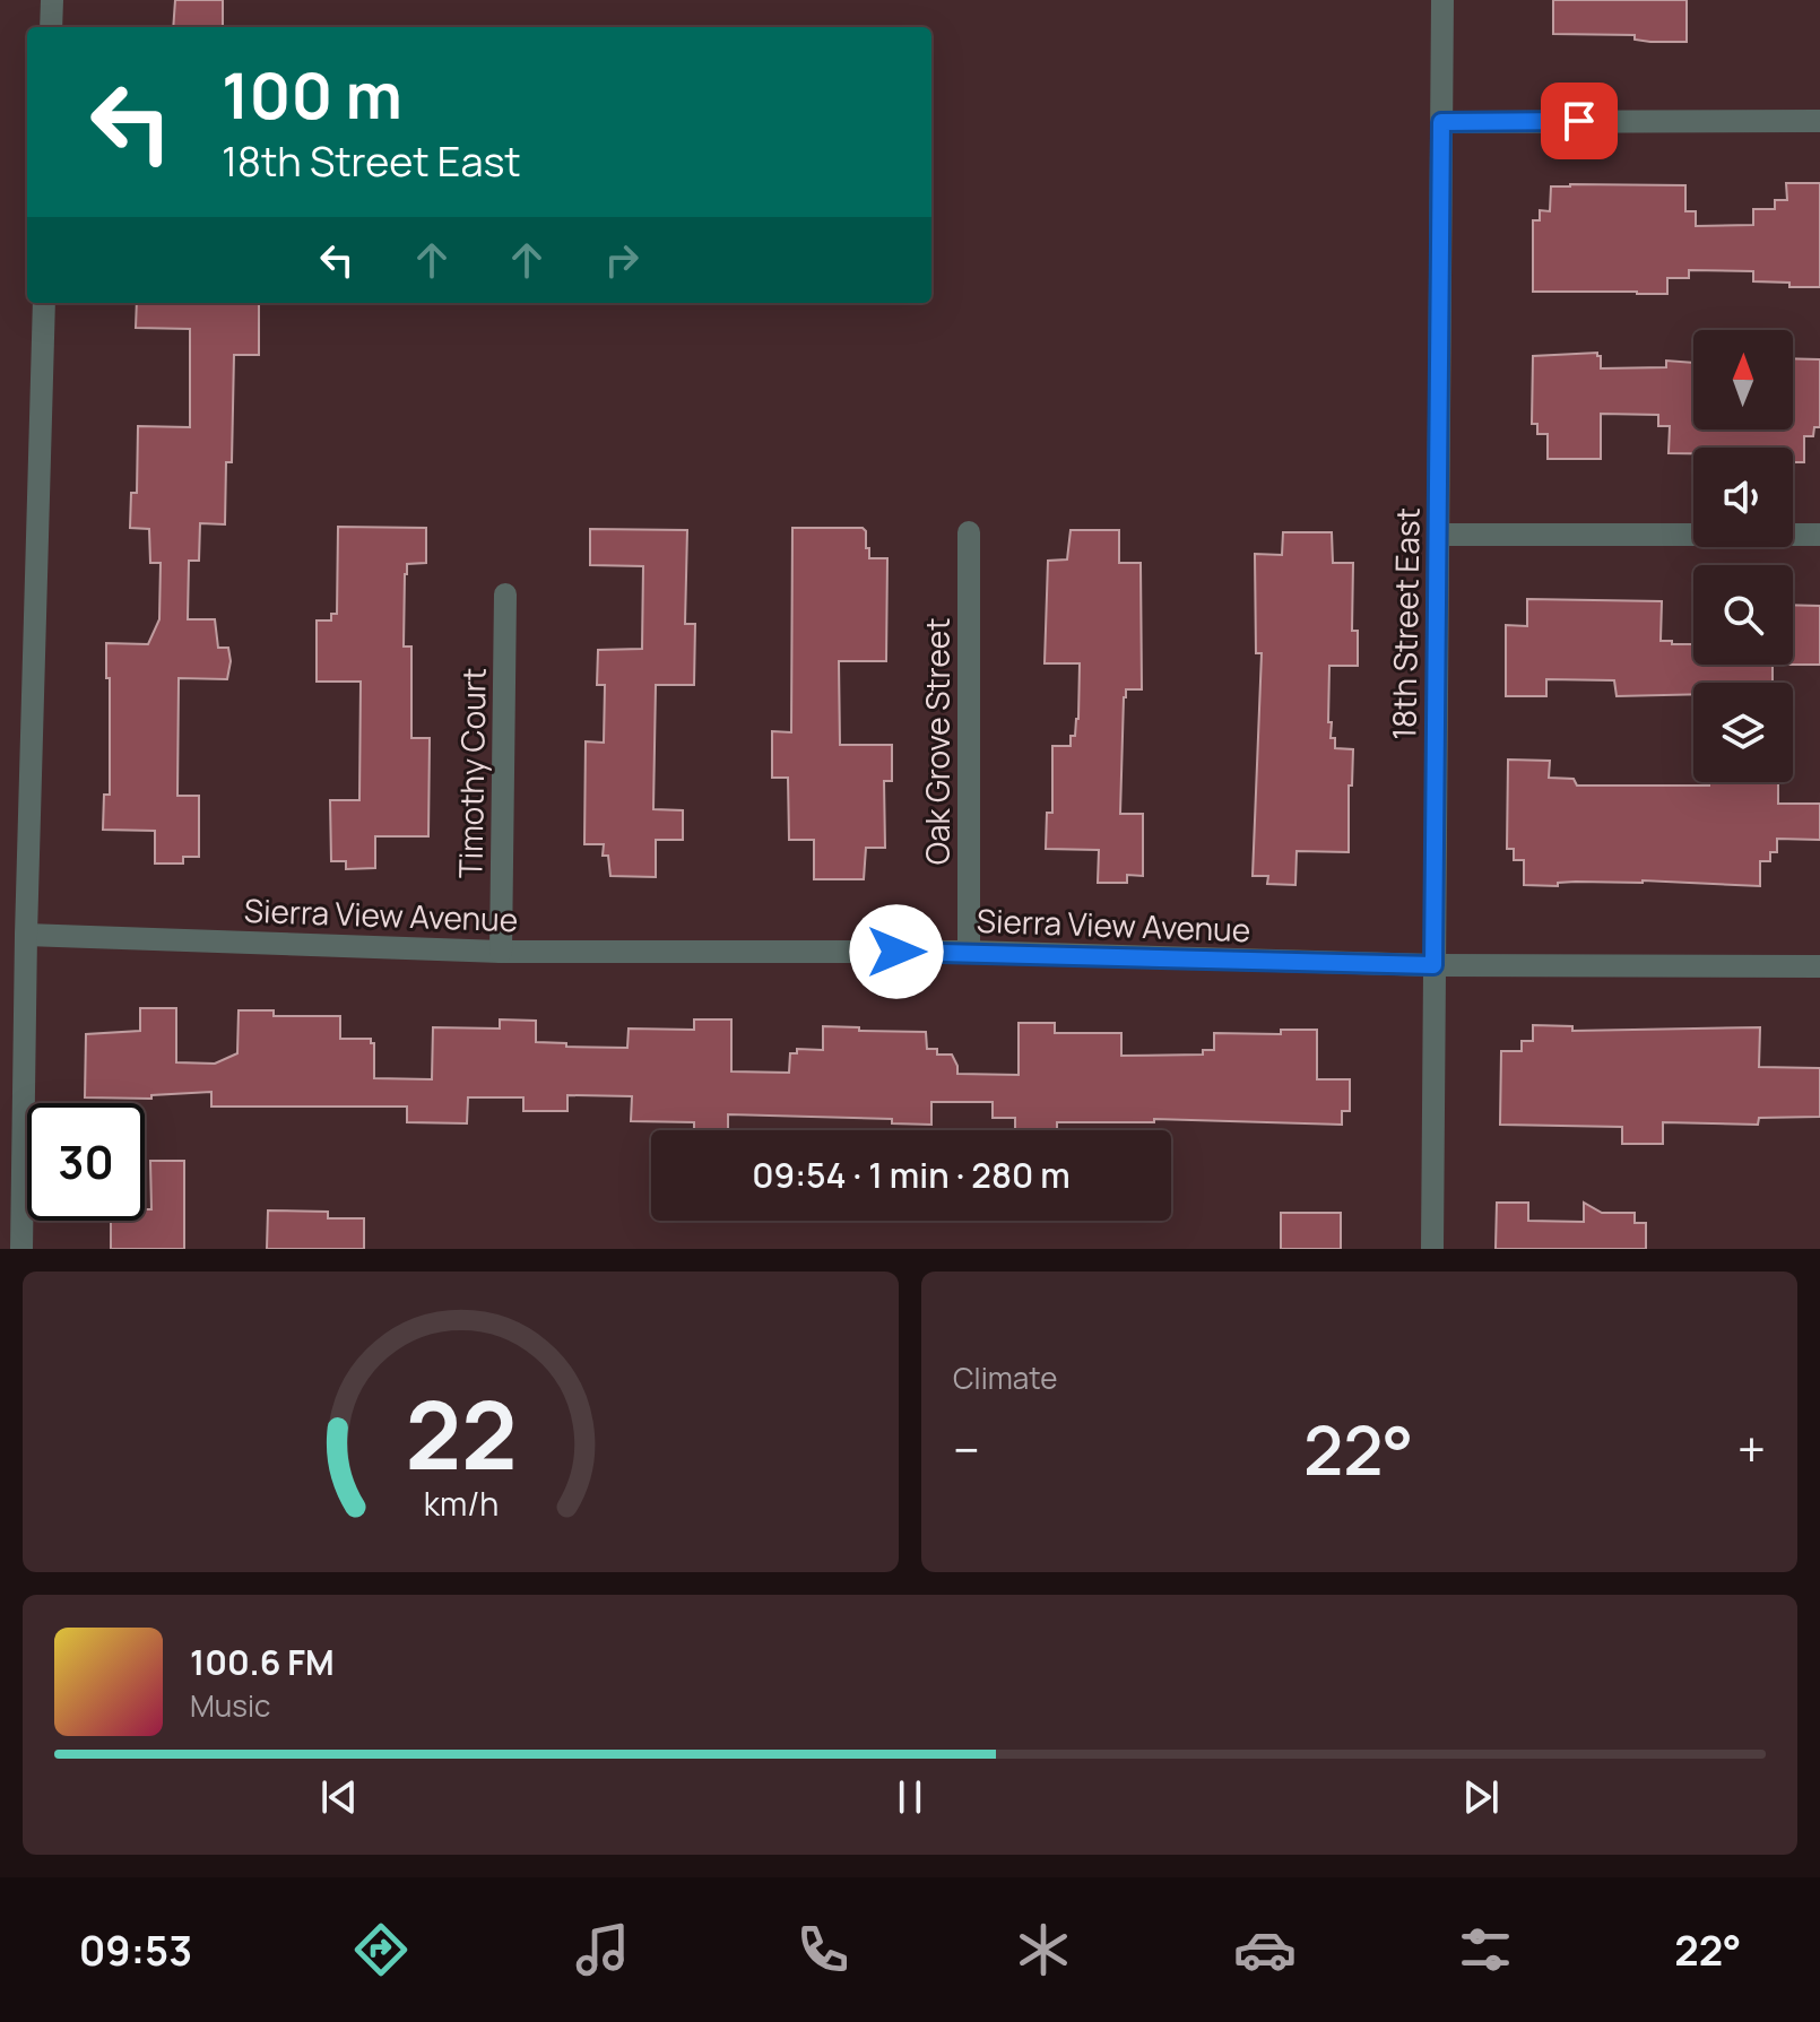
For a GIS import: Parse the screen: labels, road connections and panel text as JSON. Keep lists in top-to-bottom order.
{
  "streets": {
    "street": [
      "18th Street East",
      "Oak Grove Street",
      "Timothy Court",
      "Sierra View Avenue"
    ]
  },
  "crossings": [
    ["18th Street East", "Sierra View Avenue"],
    ["Oak Grove Street", "Sierra View Avenue"],
    ["Timothy Court", "Sierra View Avenue"]
  ],
  "north": "top",
  "page": {
    "turn": ["100 m", "18th Street East"],
    "limit": "30",
    "trip": "09:54 · 1 min · 280 m",
    "tile": "Climate",
    "heat": ["−", "22°", "+"],
    "song": ["100.6 FM", "Music"],
    "tabs": ["09:53", "22°"],
    "gauge": ["22", "km/h"]
  }
}
